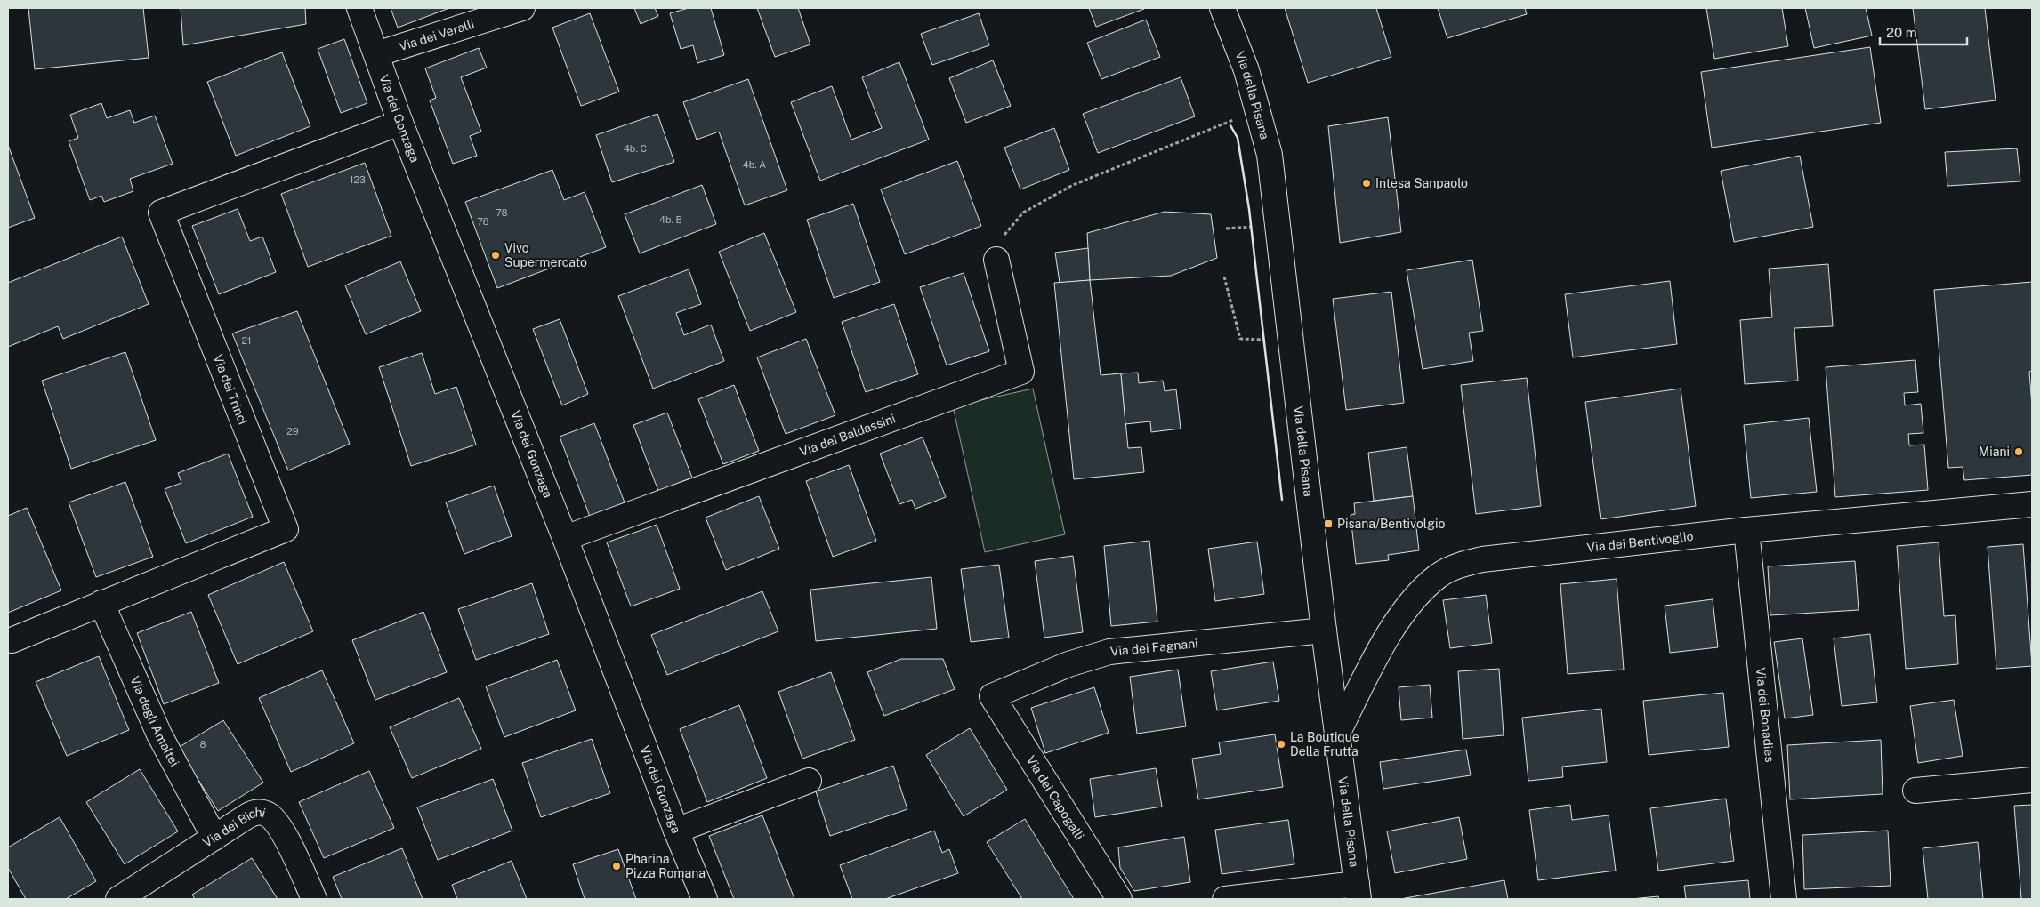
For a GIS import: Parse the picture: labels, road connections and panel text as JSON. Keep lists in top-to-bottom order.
{
  "streets": {
    "street": [
      "Via dei Veralli",
      "Via della Pisana",
      "Via dei Gonzaga",
      "Via dei Trinci",
      "Via dei Baldassini",
      "Via dei Bentivoglio",
      "Via dei Fagnani",
      "Via dei Bonadies",
      "Via degli Amaltei",
      "Via dei Capogalli",
      "Via dei Bichi"
    ]
  },
  "crossings": [
    ["Via dei Veralli", "Via dei Gonzaga"],
    ["Via della Pisana", "Via dei Bentivoglio"],
    ["Via della Pisana", "Via dei Fagnani"],
    ["Via dei Gonzaga", "Via dei Trinci"],
    ["Via dei Gonzaga", "Via dei Baldassini"],
    ["Via dei Trinci", "Via degli Amaltei"],
    ["Via dei Bentivoglio", "Via dei Bonadies"],
    ["Via dei Fagnani", "Via dei Capogalli"],
    ["Via degli Amaltei", "Via dei Bichi"]
  ],
  "places": {
    "other": [
      "Intesa Sanpaolo",
      "Vivo Supermercato",
      "Miani",
      "La Boutique Della Frutta",
      "Pharina Pizza Romana"
    ],
    "transit": ["Pisana/Bentivolgio"]
  },
  "house_numbers": [
    "4b. C",
    "4b. A",
    "123",
    "78",
    "4b. B",
    "78",
    "21",
    "29",
    "8"
  ],
  "scale_bar": "20 m"
}
